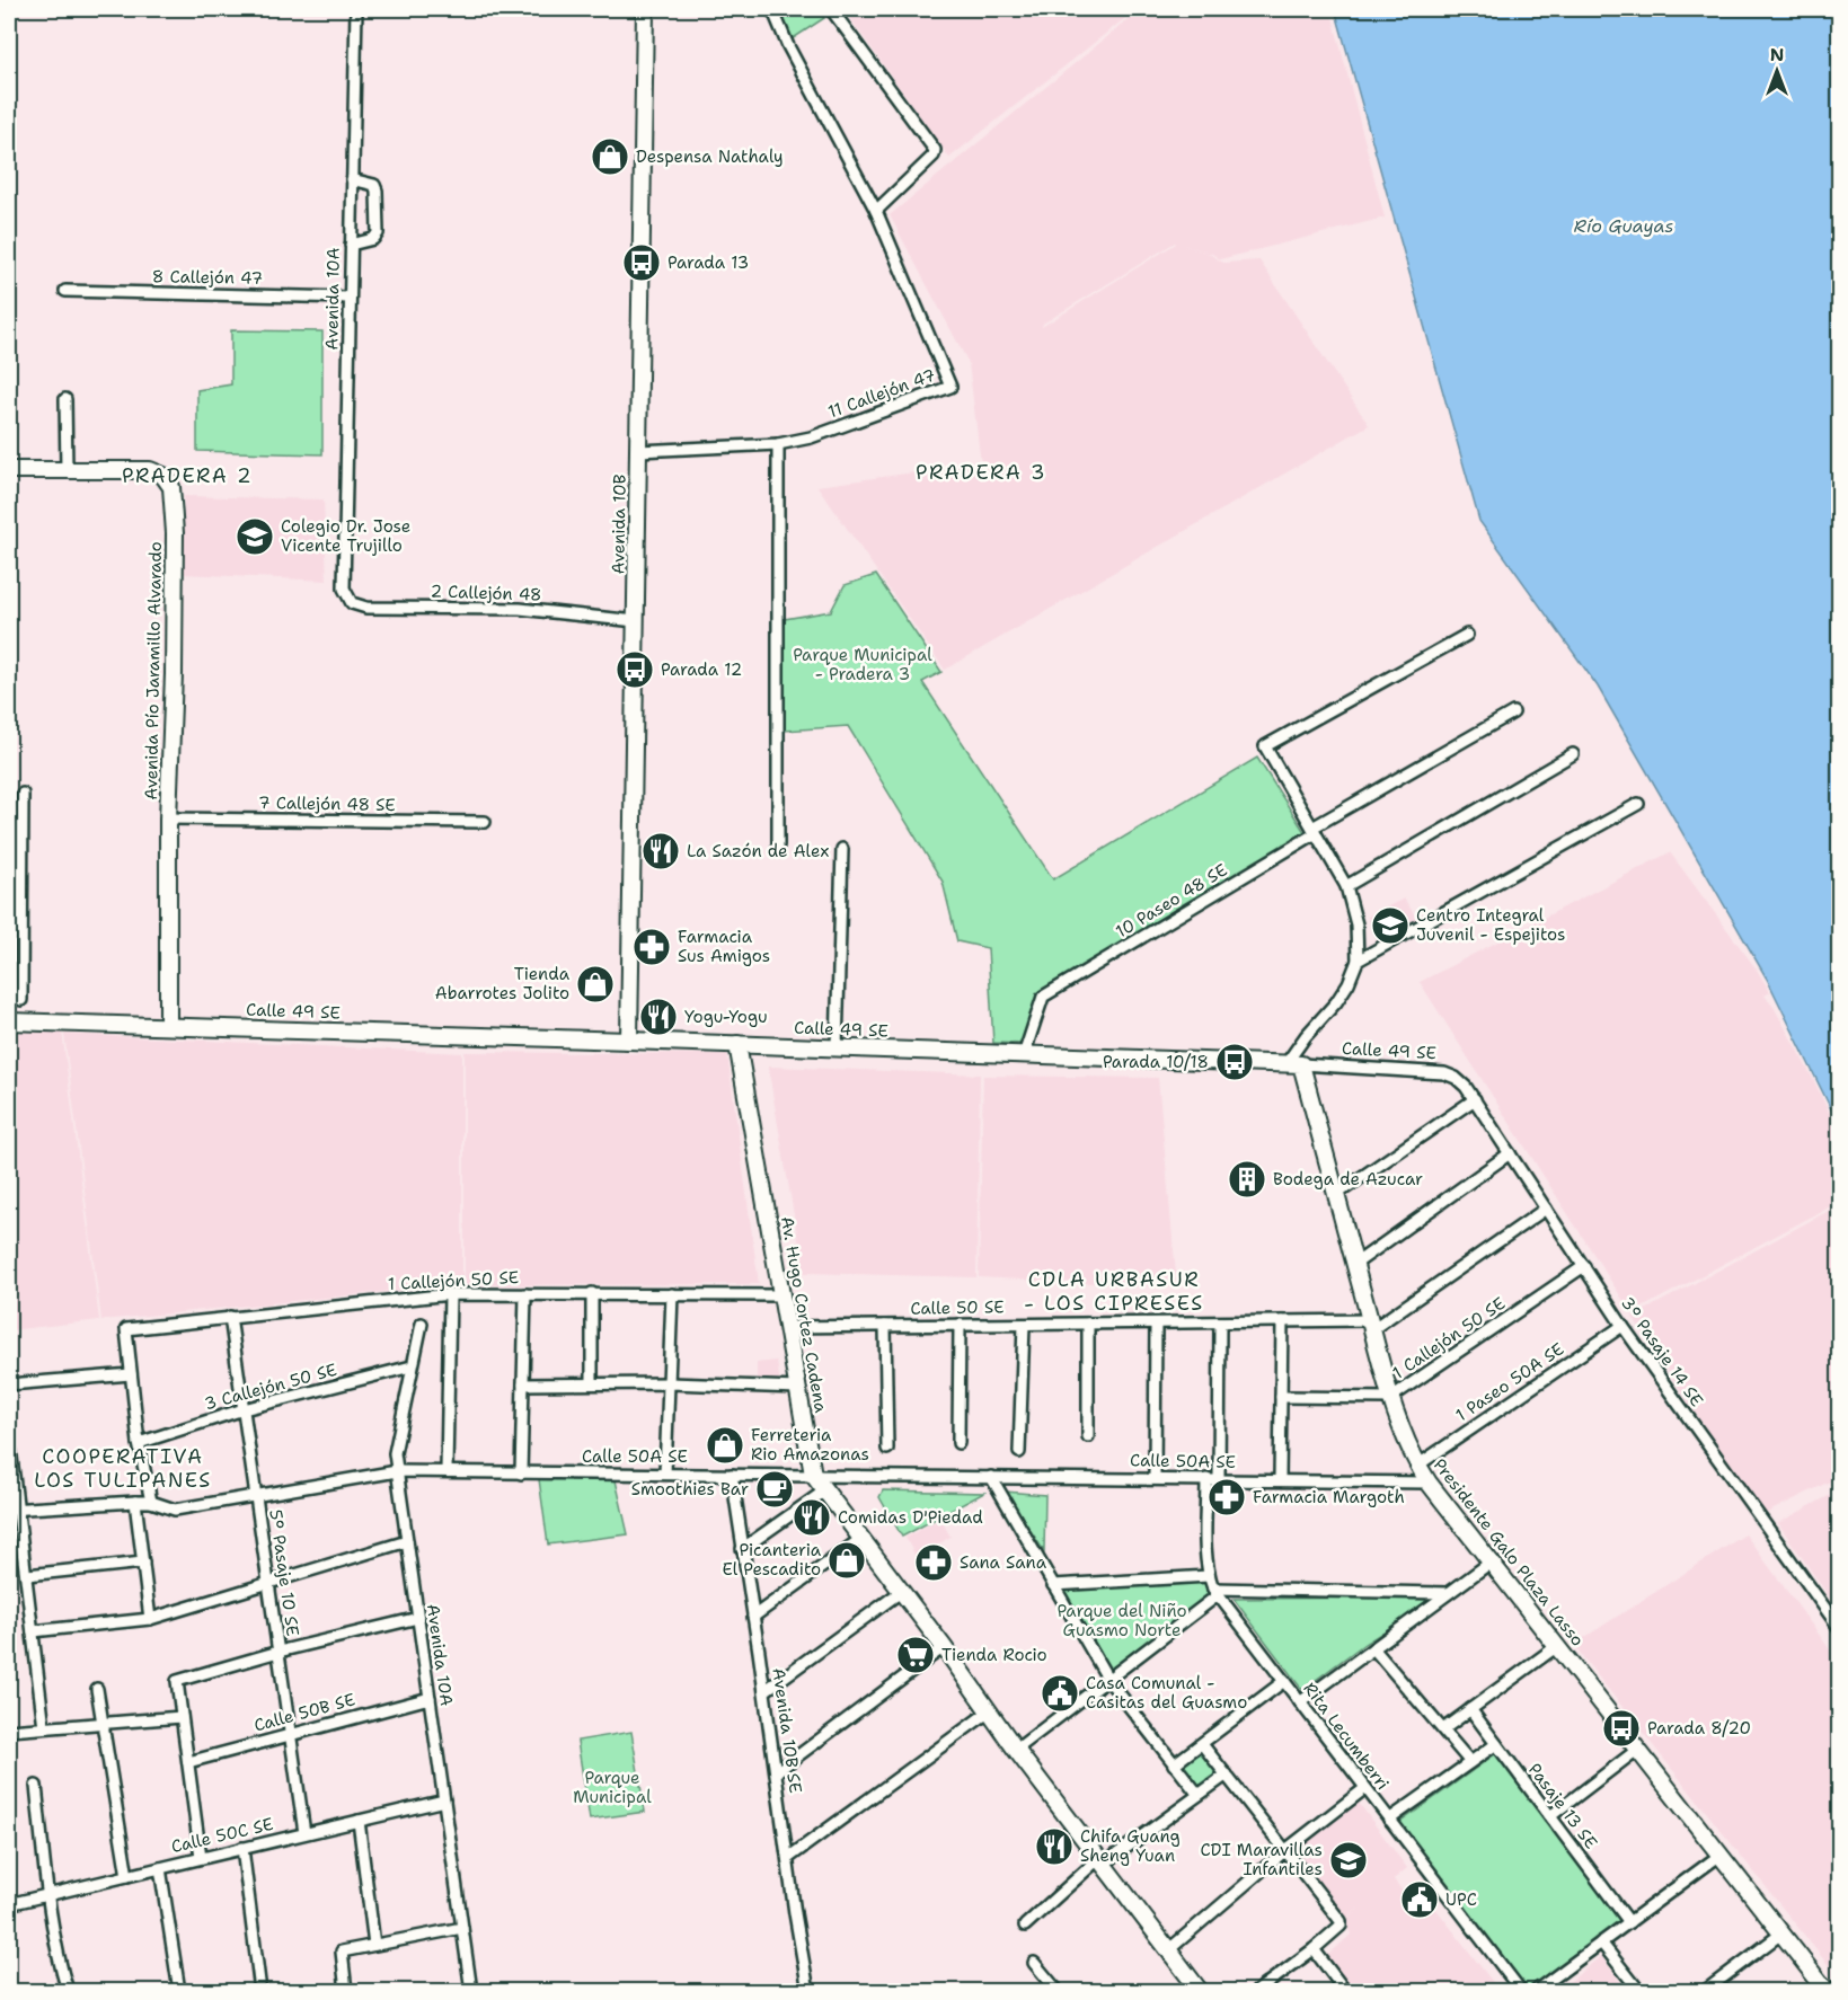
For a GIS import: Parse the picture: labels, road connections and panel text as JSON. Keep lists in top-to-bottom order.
{
  "streets": {
    "street": [
      "8 Callejón 47",
      "Avenida 10A",
      "11 Callejón 47",
      "Avenida 10B",
      "2 Callejón 48",
      "Avenida Pío Jaramillo Alvarado",
      "7 Callejón 48 SE",
      "10 Paseo 48 SE",
      "Calle 49 SE",
      "1 Callejón 50 SE",
      "Calle 50 SE",
      "Av. Hugo Cortez Cadena",
      "3° Pasaje 14 SE",
      "1 Paseo 50A SE",
      "3 Callejón 50 SE",
      "Calle 50A SE",
      "Presidente Galo Plaza Lasso",
      "5° Pasaje 10 SE",
      "Calle 50B SE",
      "Avenida 10B SE",
      "Rita Lecumberri",
      "Pasaje 13 SE",
      "Calle 50C SE"
    ]
  },
  "crossings": [
    ["8 Callejón 47", "Avenida 10A"],
    ["Avenida 10A", "2 Callejón 48"],
    ["Avenida 10A", "3 Callejón 50 SE"],
    ["Avenida 10A", "Calle 50A SE"],
    ["Avenida 10A", "Calle 50B SE"],
    ["Avenida 10A", "Calle 50C SE"],
    ["11 Callejón 47", "Avenida 10B"],
    ["Avenida 10B", "2 Callejón 48"],
    ["Avenida 10B", "Calle 49 SE"],
    ["Avenida Pío Jaramillo Alvarado", "7 Callejón 48 SE"],
    ["Avenida Pío Jaramillo Alvarado", "Calle 49 SE"],
    ["10 Paseo 48 SE", "Calle 49 SE"],
    ["Calle 49 SE", "Av. Hugo Cortez Cadena"],
    ["Calle 49 SE", "3° Pasaje 14 SE"],
    ["Calle 49 SE", "Presidente Galo Plaza Lasso"],
    ["1 Callejón 50 SE", "Av. Hugo Cortez Cadena"],
    ["1 Callejón 50 SE", "3° Pasaje 14 SE"],
    ["1 Callejón 50 SE", "Presidente Galo Plaza Lasso"],
    ["1 Callejón 50 SE", "5° Pasaje 10 SE"],
    ["Calle 50 SE", "Av. Hugo Cortez Cadena"],
    ["Calle 50 SE", "Presidente Galo Plaza Lasso"],
    ["Av. Hugo Cortez Cadena", "Calle 50A SE"],
    ["3° Pasaje 14 SE", "1 Paseo 50A SE"],
    ["1 Paseo 50A SE", "Presidente Galo Plaza Lasso"],
    ["3 Callejón 50 SE", "5° Pasaje 10 SE"],
    ["Calle 50A SE", "Presidente Galo Plaza Lasso"],
    ["Calle 50A SE", "5° Pasaje 10 SE"],
    ["Calle 50A SE", "Avenida 10B SE"],
    ["Calle 50A SE", "Rita Lecumberri"],
    ["5° Pasaje 10 SE", "Calle 50B SE"],
    ["5° Pasaje 10 SE", "Calle 50C SE"]
  ],
  "districts": [
    "PRADERA 3",
    "PRADERA 2",
    "CDLA URBASUR - LOS CIPRESES",
    "COOPERATIVA LOS TULIPANES"
  ],
  "water": ["Río Guayas"],
  "parks": ["Parque Municipal - Pradera 3", "Parque del Niño Guasmo Norte", "Parque Municipal"],
  "places": {
    "shop": [
      "Despensa Nathaly",
      "Tienda Abarrotes Jolito",
      "Ferreteria Rio Amazonas",
      "Picanteria El Pescadito"
    ],
    "bus stop": [
      "Parada 13",
      "Parada 12",
      "Parada 10/18",
      "Parada 8/20"
    ],
    "school or university": ["Colegio Dr. Jose Vicente Trujillo", "Centro Integral Juvenil - Espejitos", "CDI Maravillas Infantiles"],
    "restaurant": [
      "La Sazón de Alex",
      "Yogu-Yogu",
      "Comidas D'Piedad",
      "Chifa Guang Sheng Yuan"
    ],
    "pharmacy": ["Farmacia Sus Amigos", "Farmacia Margoth", "Sana Sana"],
    "building": ["Bodega de Azucar"],
    "cafe": ["Smoothies Bar"],
    "supermarket": ["Tienda Rocio"],
    "public building": ["Casa Comunal - Casitas del Guasmo", "UPC"]
  },
  "north": "top"
}
